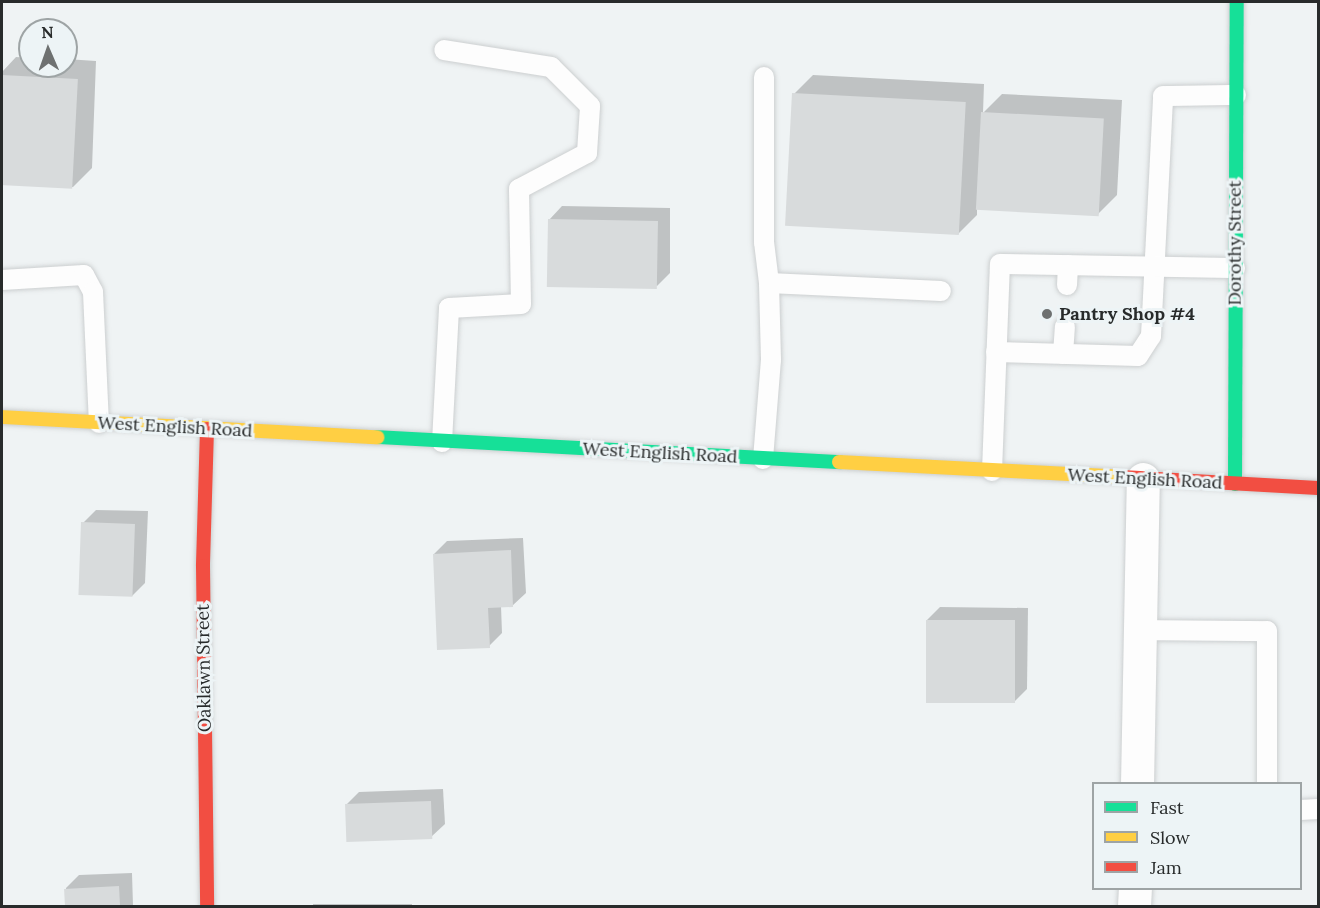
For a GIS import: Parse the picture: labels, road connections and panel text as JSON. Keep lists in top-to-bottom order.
{
  "streets": {
    "main road": ["Dorothy Street", "West English Road", "Oaklawn Street"]
  },
  "crossings": [
    ["Dorothy Street", "West English Road"],
    ["West English Road", "Oaklawn Street"]
  ],
  "places": ["Pantry Shop #4"],
  "legend": ["Fast", "Slow", "Jam"],
  "north": "top"
}
